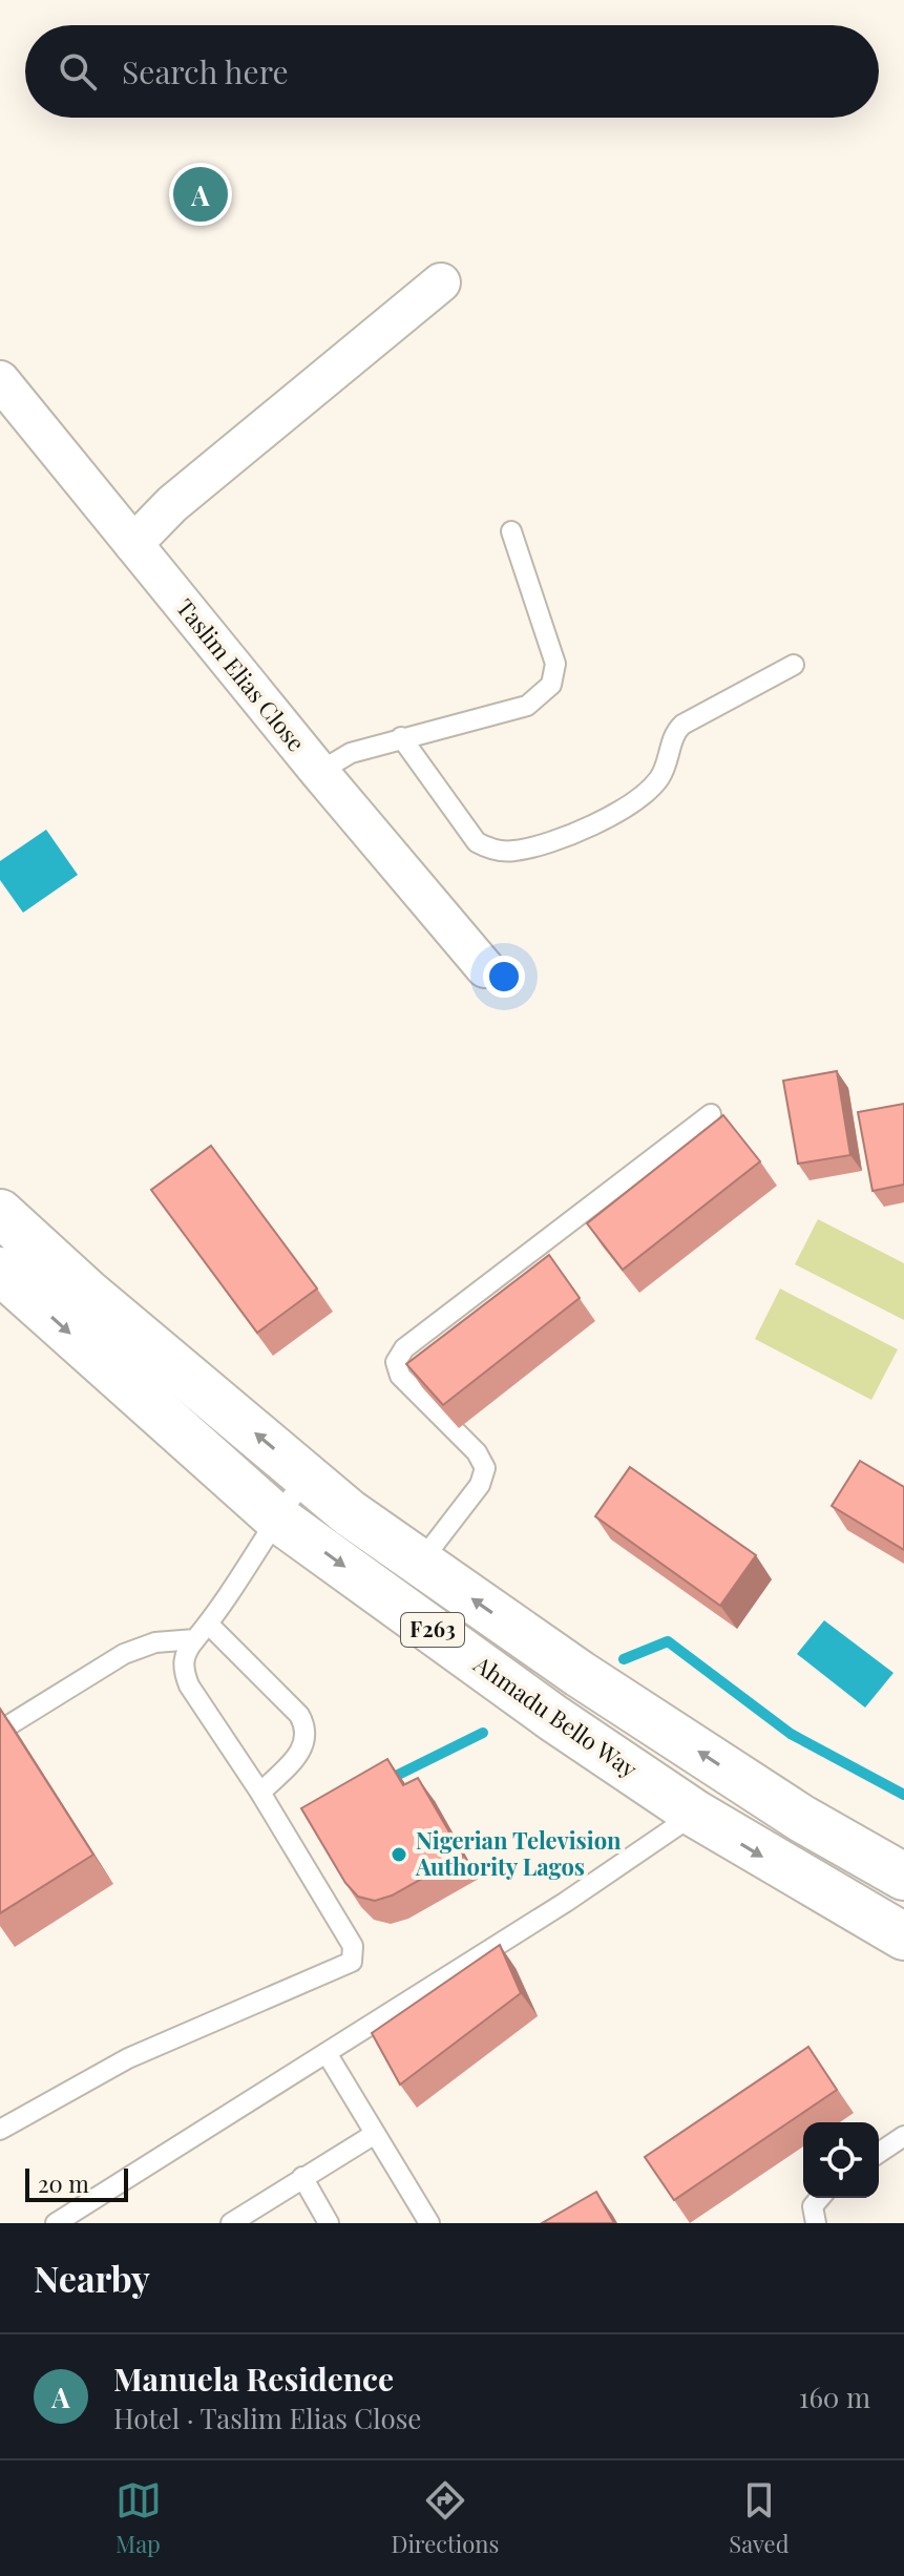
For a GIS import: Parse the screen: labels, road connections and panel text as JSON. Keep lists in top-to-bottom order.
{
  "streets": {
    "highway": ["F263", "Ahmadu Bello Way"],
    "street": ["Taslim Elias Close"]
  },
  "places": ["Nigerian Television Authority Lagos"],
  "scale_bar": "20 m",
  "page": {
    "search": "Search here",
    "pins": "A",
    "scale": "20 m",
    "heading": "Nearby",
    "list": [
      {
        "mark": "A",
        "name": "Manuela Residence",
        "note": "Hotel · Taslim Elias Close",
        "value": "160 m"
      }
    ],
    "nav": ["Map", "Directions", "Saved"]
  }
}
